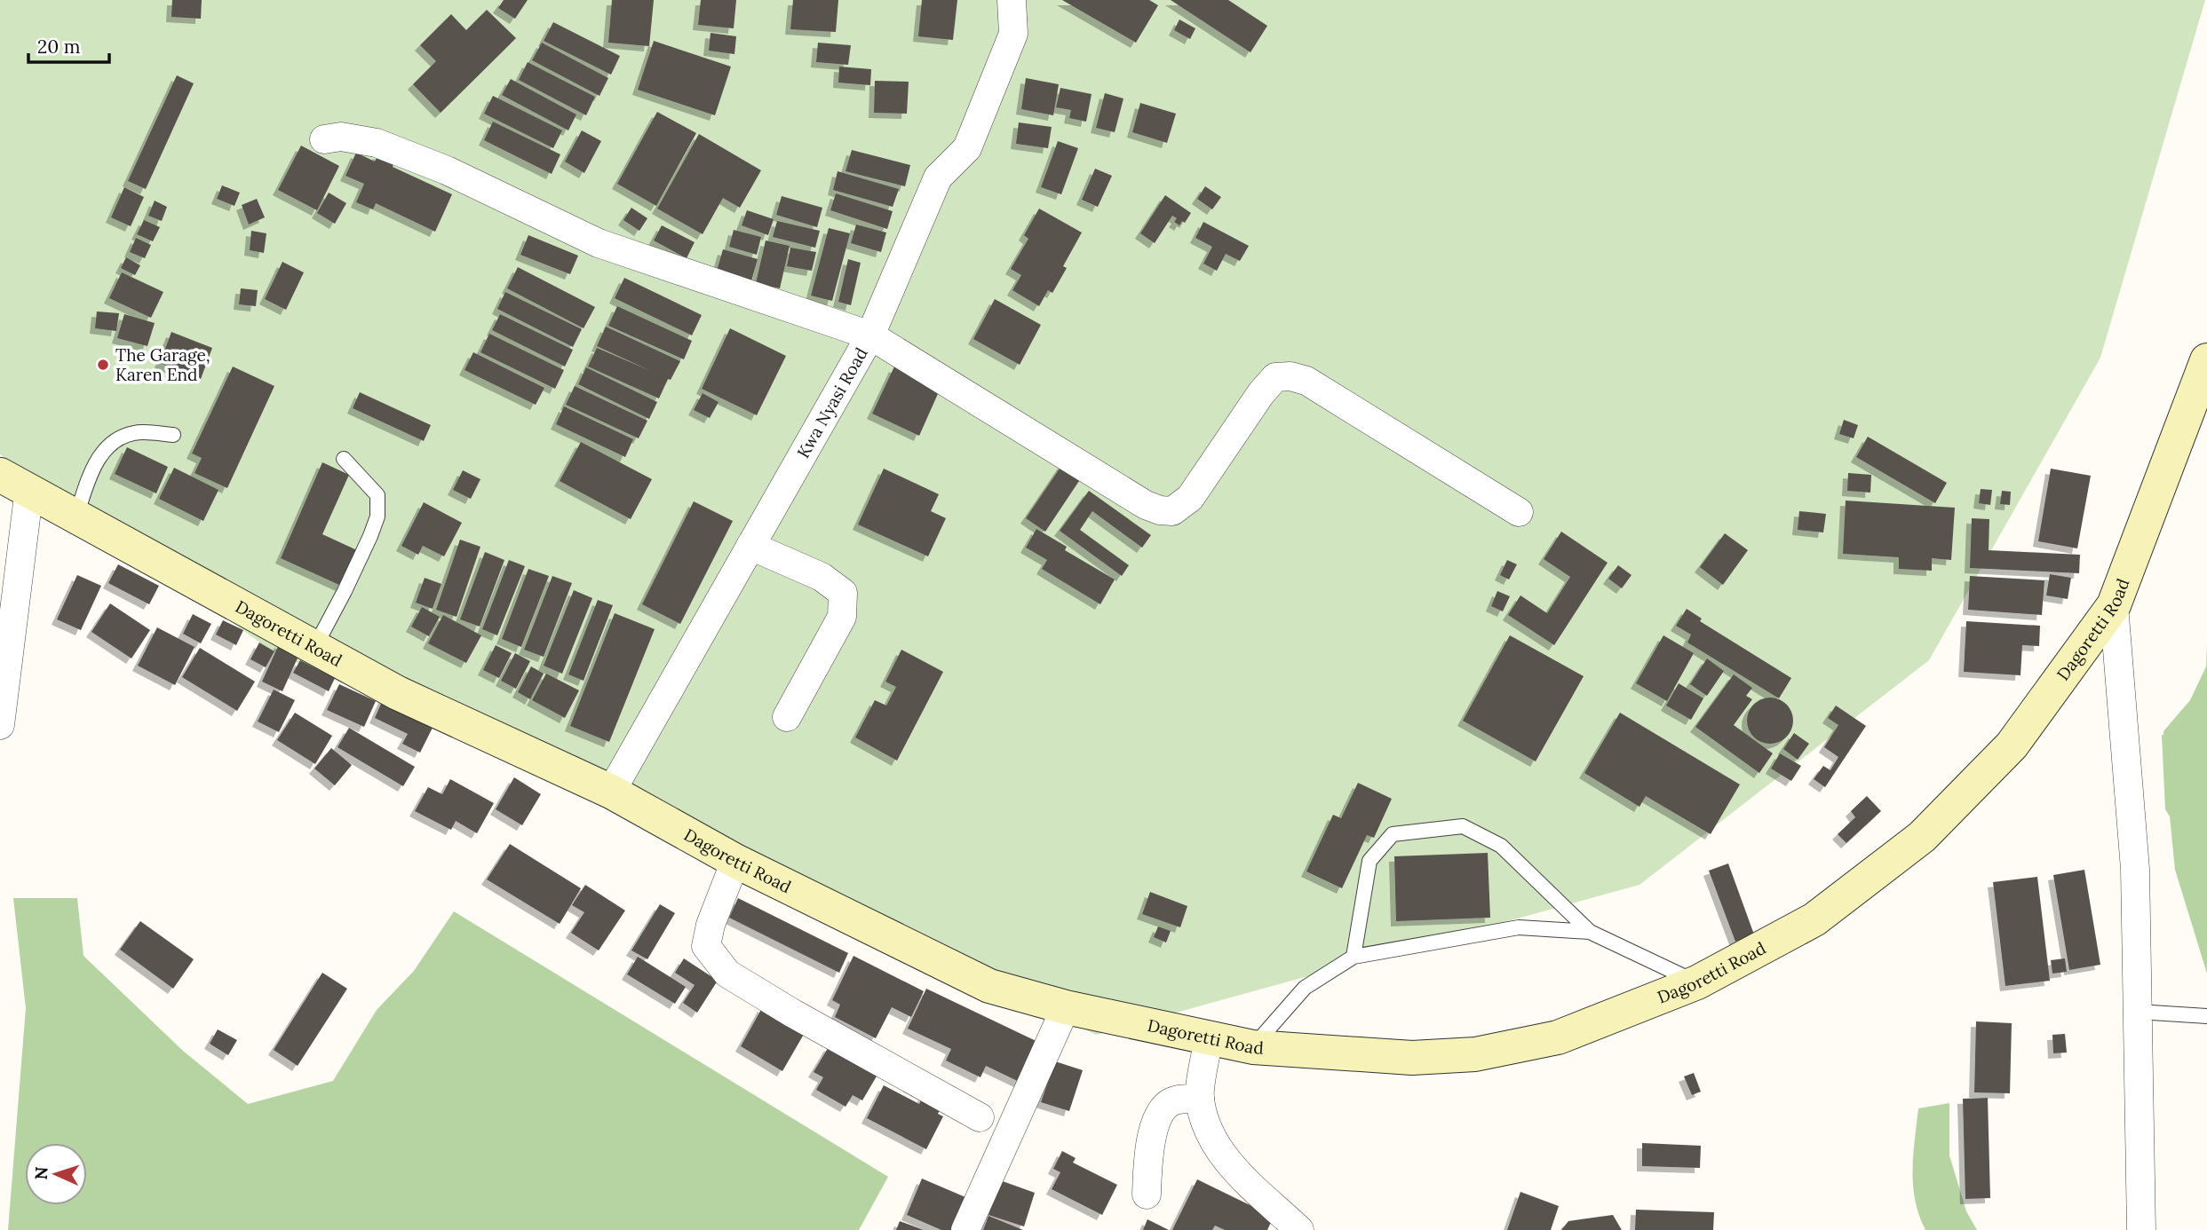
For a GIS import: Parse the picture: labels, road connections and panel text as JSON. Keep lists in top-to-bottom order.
{
  "streets": {
    "main road": ["Dagoretti Road"],
    "street": ["Kwa Nyasi Road"]
  },
  "crossings": [
    ["Kwa Nyasi Road", "Dagoretti Road"]
  ],
  "places": ["The Garage, Karen End"],
  "scale_bar": "20 m",
  "north": "left"
}
